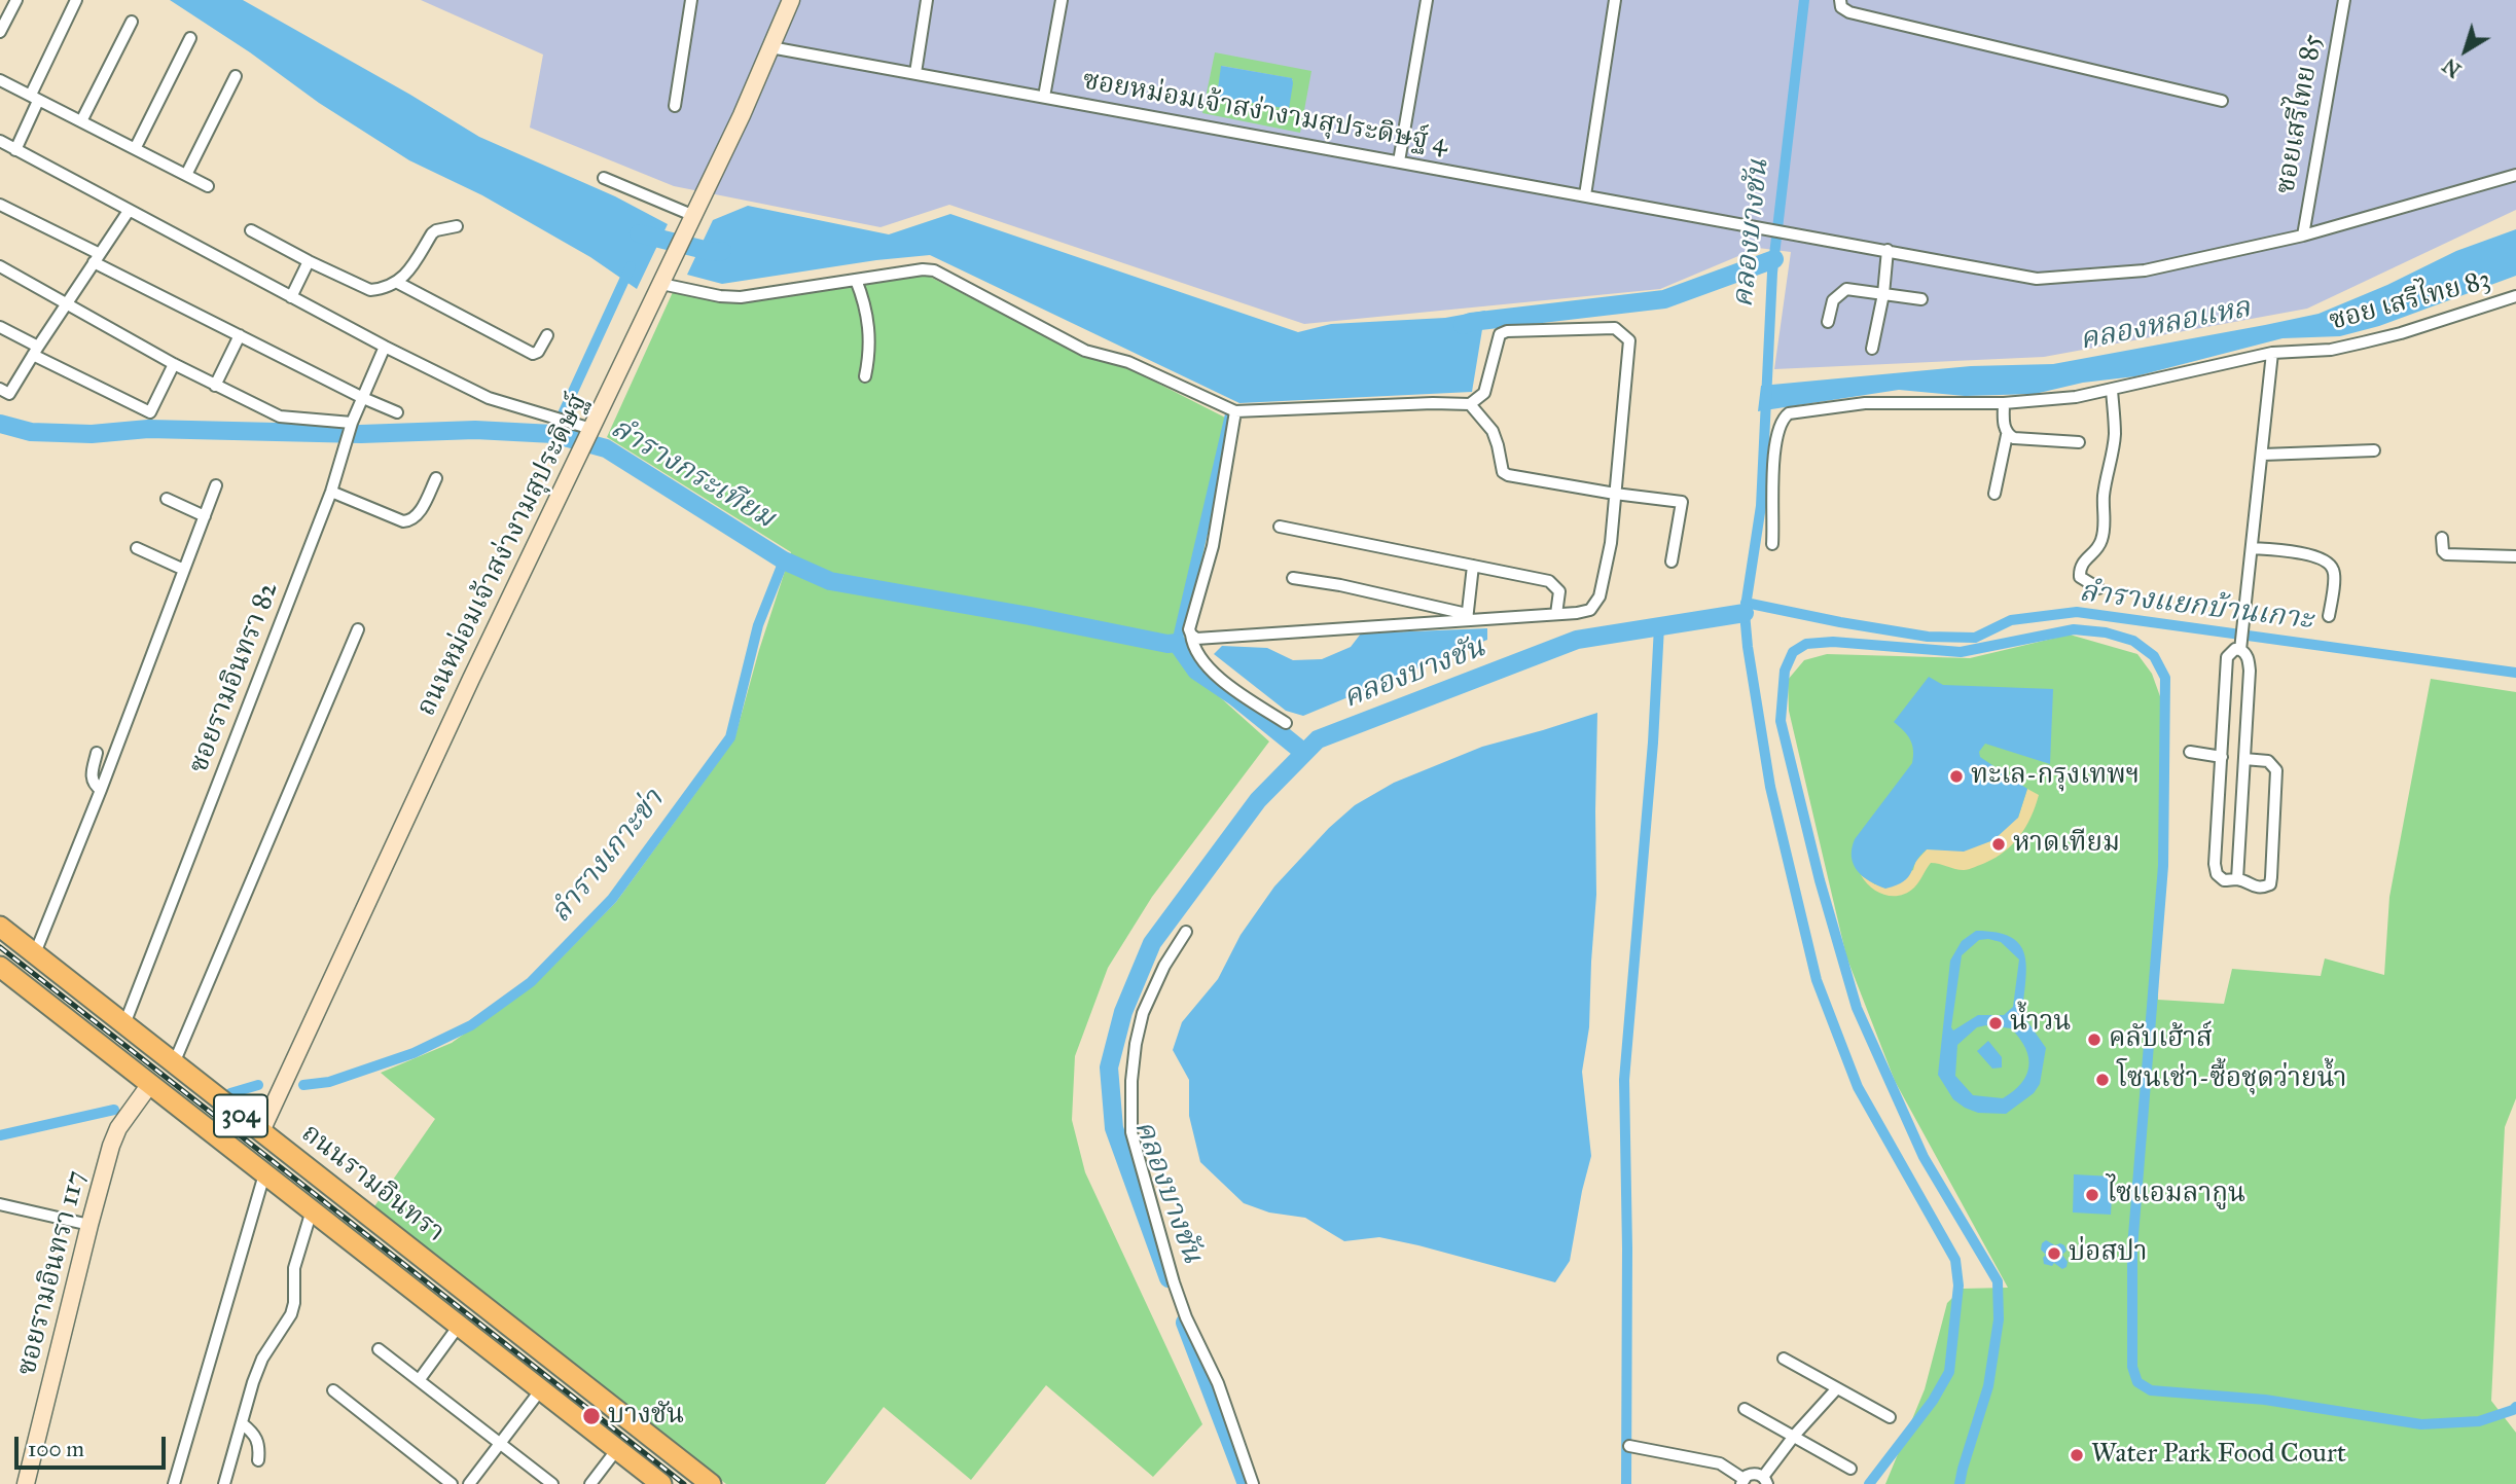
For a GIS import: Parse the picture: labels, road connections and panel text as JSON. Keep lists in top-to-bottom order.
{
  "streets": {
    "highway": ["304", "ถนนรามอินทรา"],
    "street": [
      "ซอยหม่อมเจ้าสง่างามสุประดิษฐ์ 4",
      "ซอยเสรีไทย 85",
      "ซอย เสรีไทย 83",
      "ถนนหม่อมเจ้าสง่างามสุประดิษฐ์",
      "ซอยรามอินทรา 82",
      "ซอยรามอินทรา 117"
    ]
  },
  "crossings": [
    ["ซอยหม่อมเจ้าสง่างามสุประดิษฐ์ 4", "ซอยเสรีไทย 85"],
    ["ซอยหม่อมเจ้าสง่างามสุประดิษฐ์ 4", "ถนนหม่อมเจ้าสง่างามสุประดิษฐ์"],
    ["ถนนหม่อมเจ้าสง่างามสุประดิษฐ์", "ถนนรามอินทรา"],
    ["ซอยรามอินทรา 82", "ถนนรามอินทรา"],
    ["304", "ซอยรามอินทรา 117"]
  ],
  "water": [
    "คลองบางชัน",
    "คลองหลอแหล",
    "ลำรางกระเทียม",
    "ลำรางแยกบ้านเกาะ",
    "ลำรางเกาะข่า"
  ],
  "places": [
    "ทะเล-กรุงเทพฯ",
    "หาดเทียม",
    "น้ำวน",
    "คลับเฮ้าส์",
    "โซนเช่า-ซื้อชุดว่ายน้ำ",
    "ไซแอมลากูน",
    "บ่อสปา",
    "บางชัน",
    "Water Park Food Court"
  ],
  "scale_bar": "100 m",
  "north": "bottom left"
}
